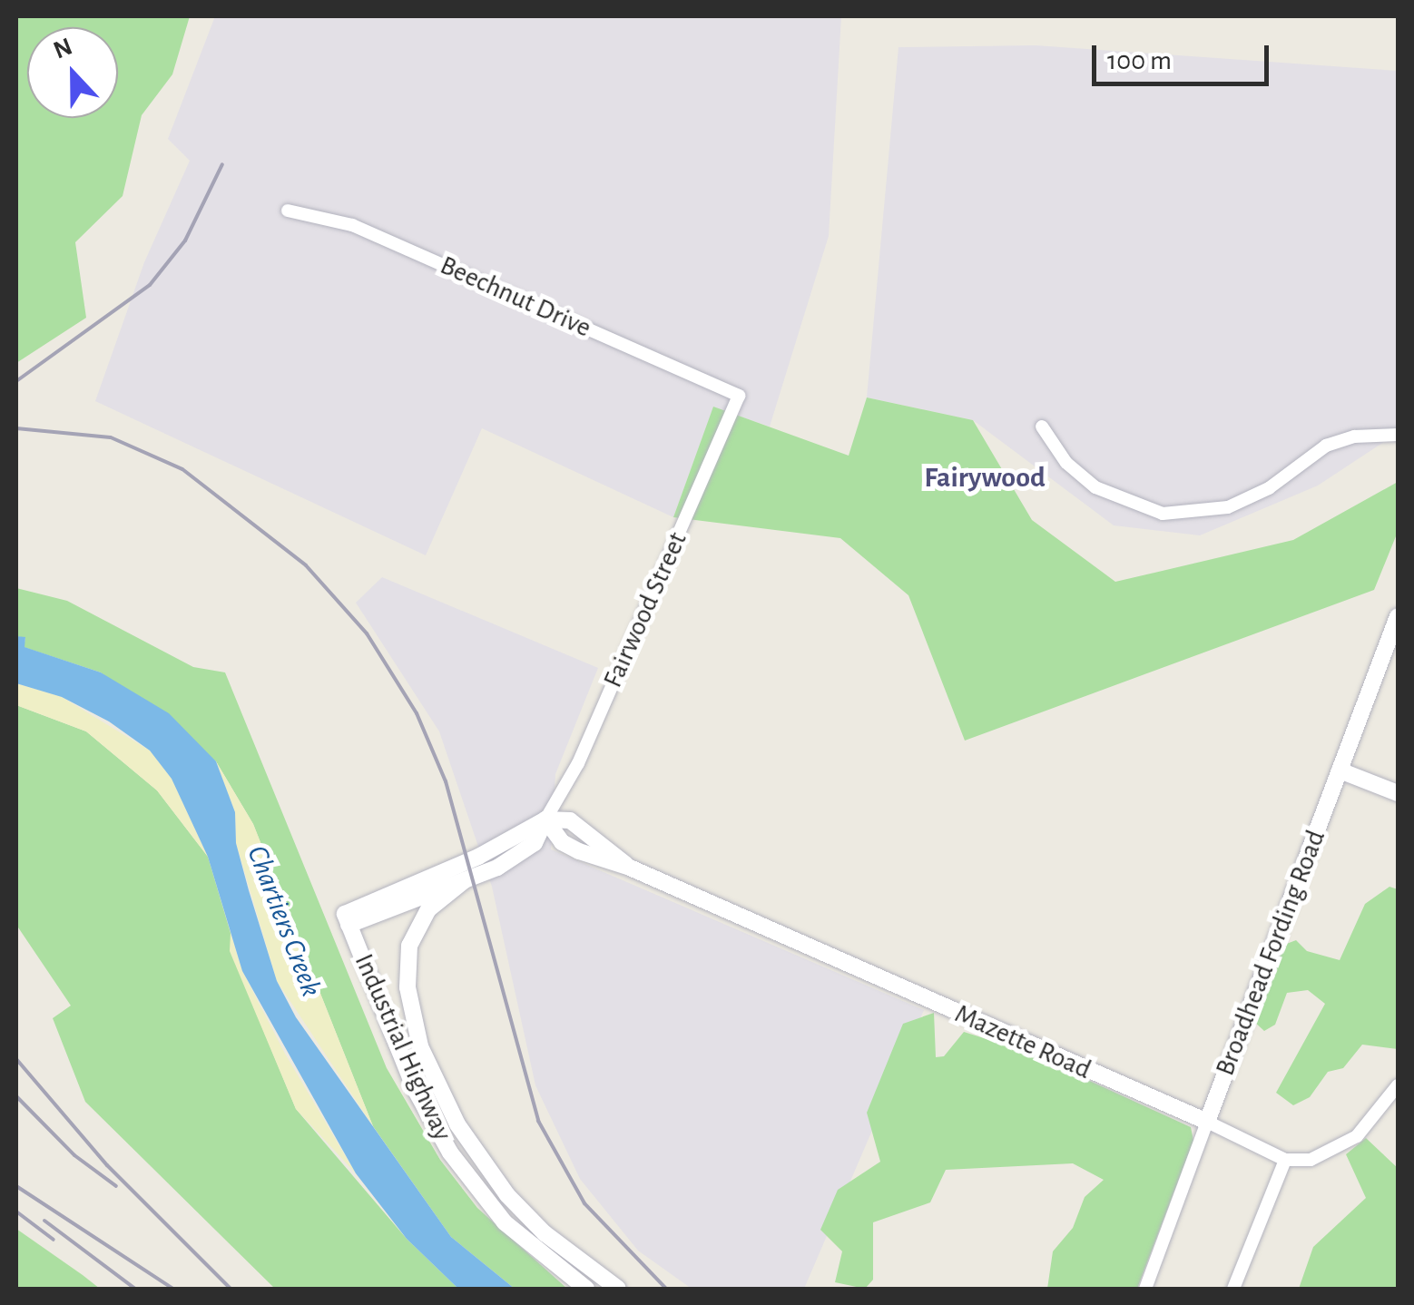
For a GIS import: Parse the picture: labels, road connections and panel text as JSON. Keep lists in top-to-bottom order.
{
  "streets": {
    "street": [
      "Beechnut Drive",
      "Fairwood Street",
      "Broadhead Fording Road",
      "Mazette Road",
      "Industrial Highway"
    ]
  },
  "crossings": [
    ["Beechnut Drive", "Fairwood Street"],
    ["Fairwood Street", "Mazette Road"],
    ["Fairwood Street", "Industrial Highway"],
    ["Broadhead Fording Road", "Mazette Road"]
  ],
  "districts": ["Fairywood"],
  "water": ["Chartiers Creek"],
  "scale_bar": "100 m",
  "north": "top"
}
